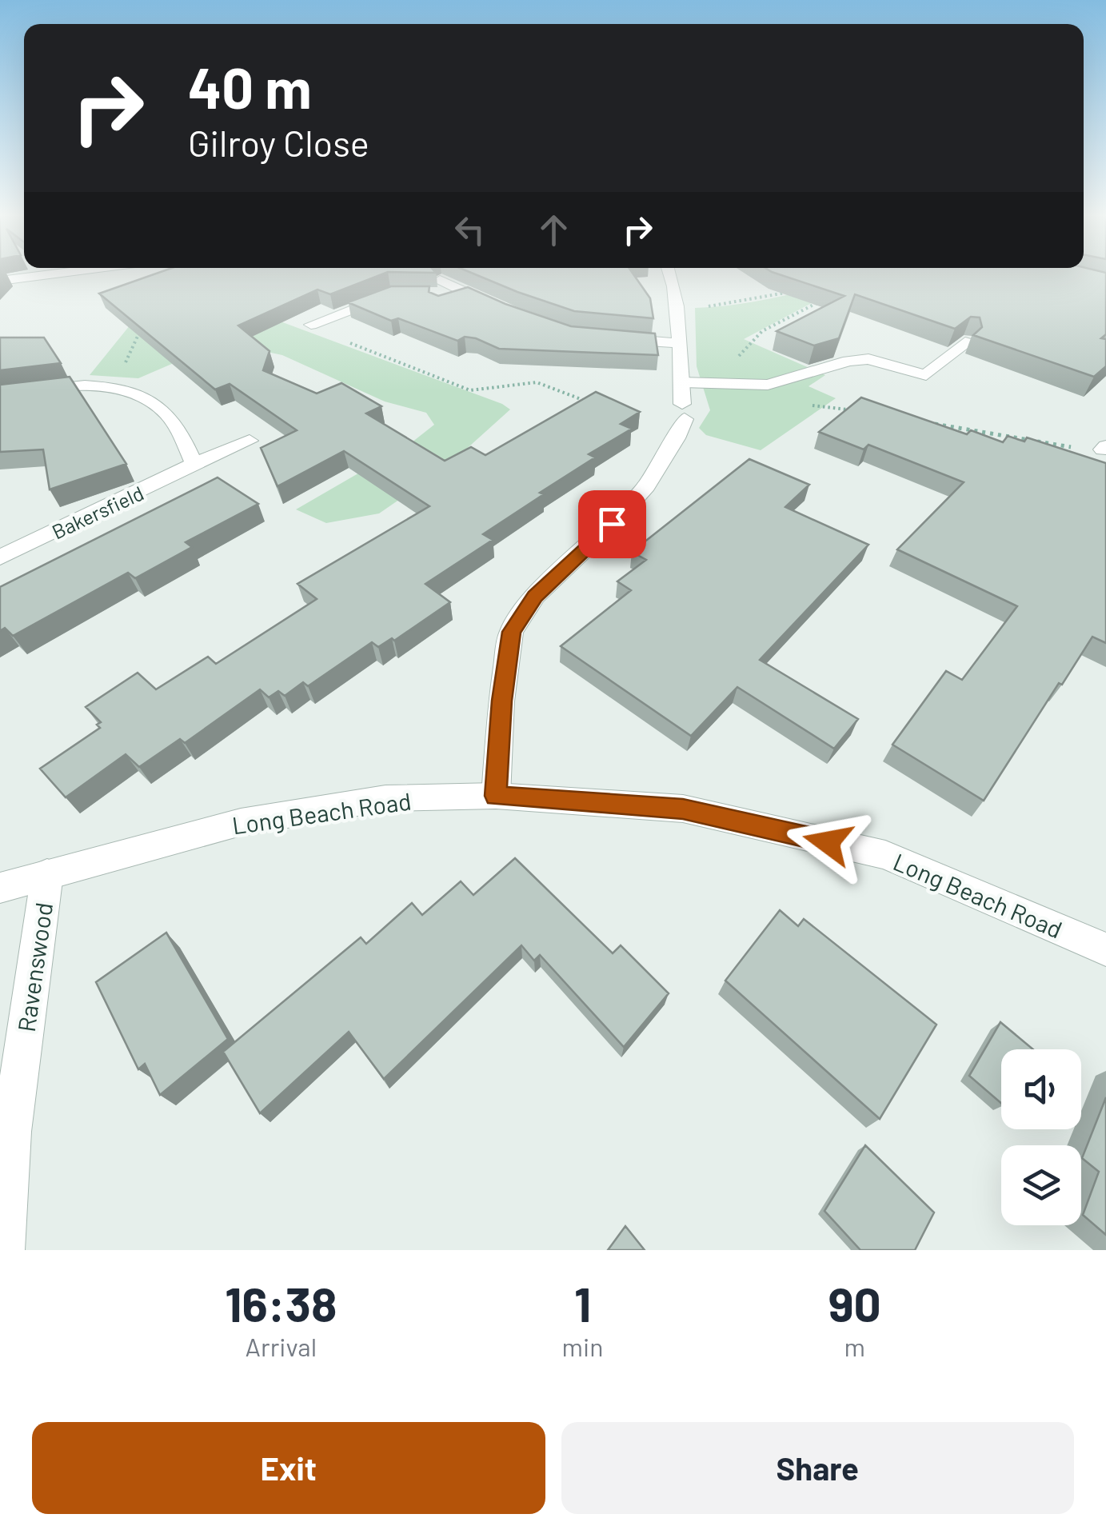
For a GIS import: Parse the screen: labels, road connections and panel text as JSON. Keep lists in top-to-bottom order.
{
  "streets": {
    "street": ["Bakersfield", "Long Beach Road", "Ravenswood"]
  },
  "crossings": [
    ["Long Beach Road", "Ravenswood"]
  ],
  "page": {
    "turn": ["40 m", "Gilroy Close"],
    "eta": [
      "16:38",
      "Arrival",
      "1",
      "min",
      "90",
      "m"
    ],
    "buttons": ["Exit", "Share"]
  }
}
